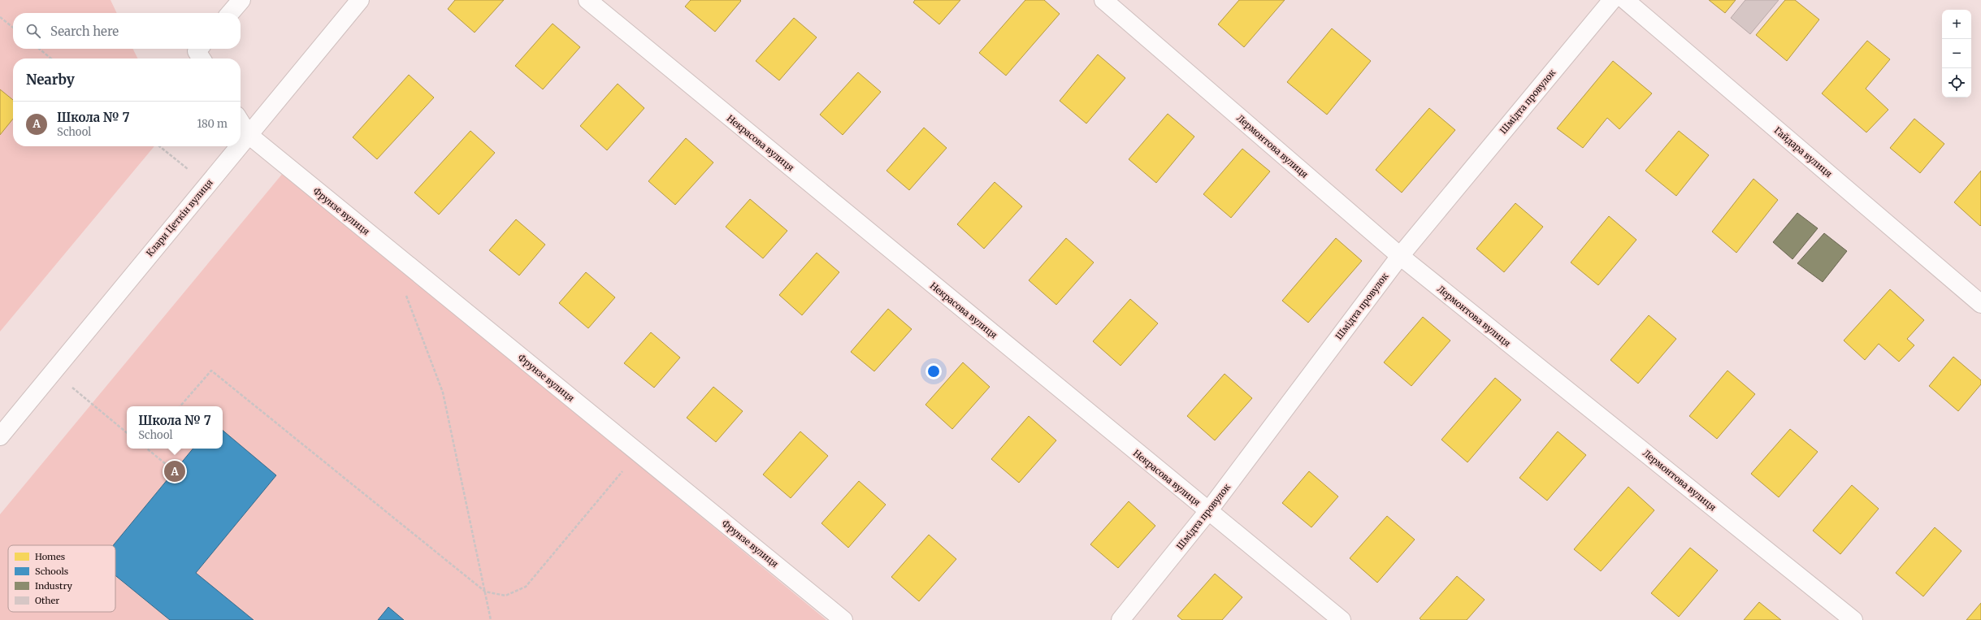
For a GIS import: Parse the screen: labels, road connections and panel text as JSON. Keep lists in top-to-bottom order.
{
  "streets": {
    "street": [
      "Шмідта провулок",
      "Некрасова вулиця",
      "Лермонтова вулиця",
      "Гайдара вулиця",
      "Фрунзе вулиця",
      "Клари Цеткін вулиця"
    ]
  },
  "crossings": [
    ["Шмідта провулок", "Некрасова вулиця"],
    ["Шмідта провулок", "Лермонтова вулиця"],
    ["Фрунзе вулиця", "Клари Цеткін вулиця"]
  ],
  "legend": [
    "Homes",
    "Schools",
    "Industry",
    "Other"
  ],
  "page": {
    "map_buttons": ["+", "−"],
    "search": "Search here",
    "heading": "Nearby",
    "list": [
      {
        "mark": "A",
        "name": "Школа № 7",
        "note": "School",
        "value": "180 m"
      }
    ],
    "popup": ["Школа № 7", "School"],
    "pins": "A"
  }
}
